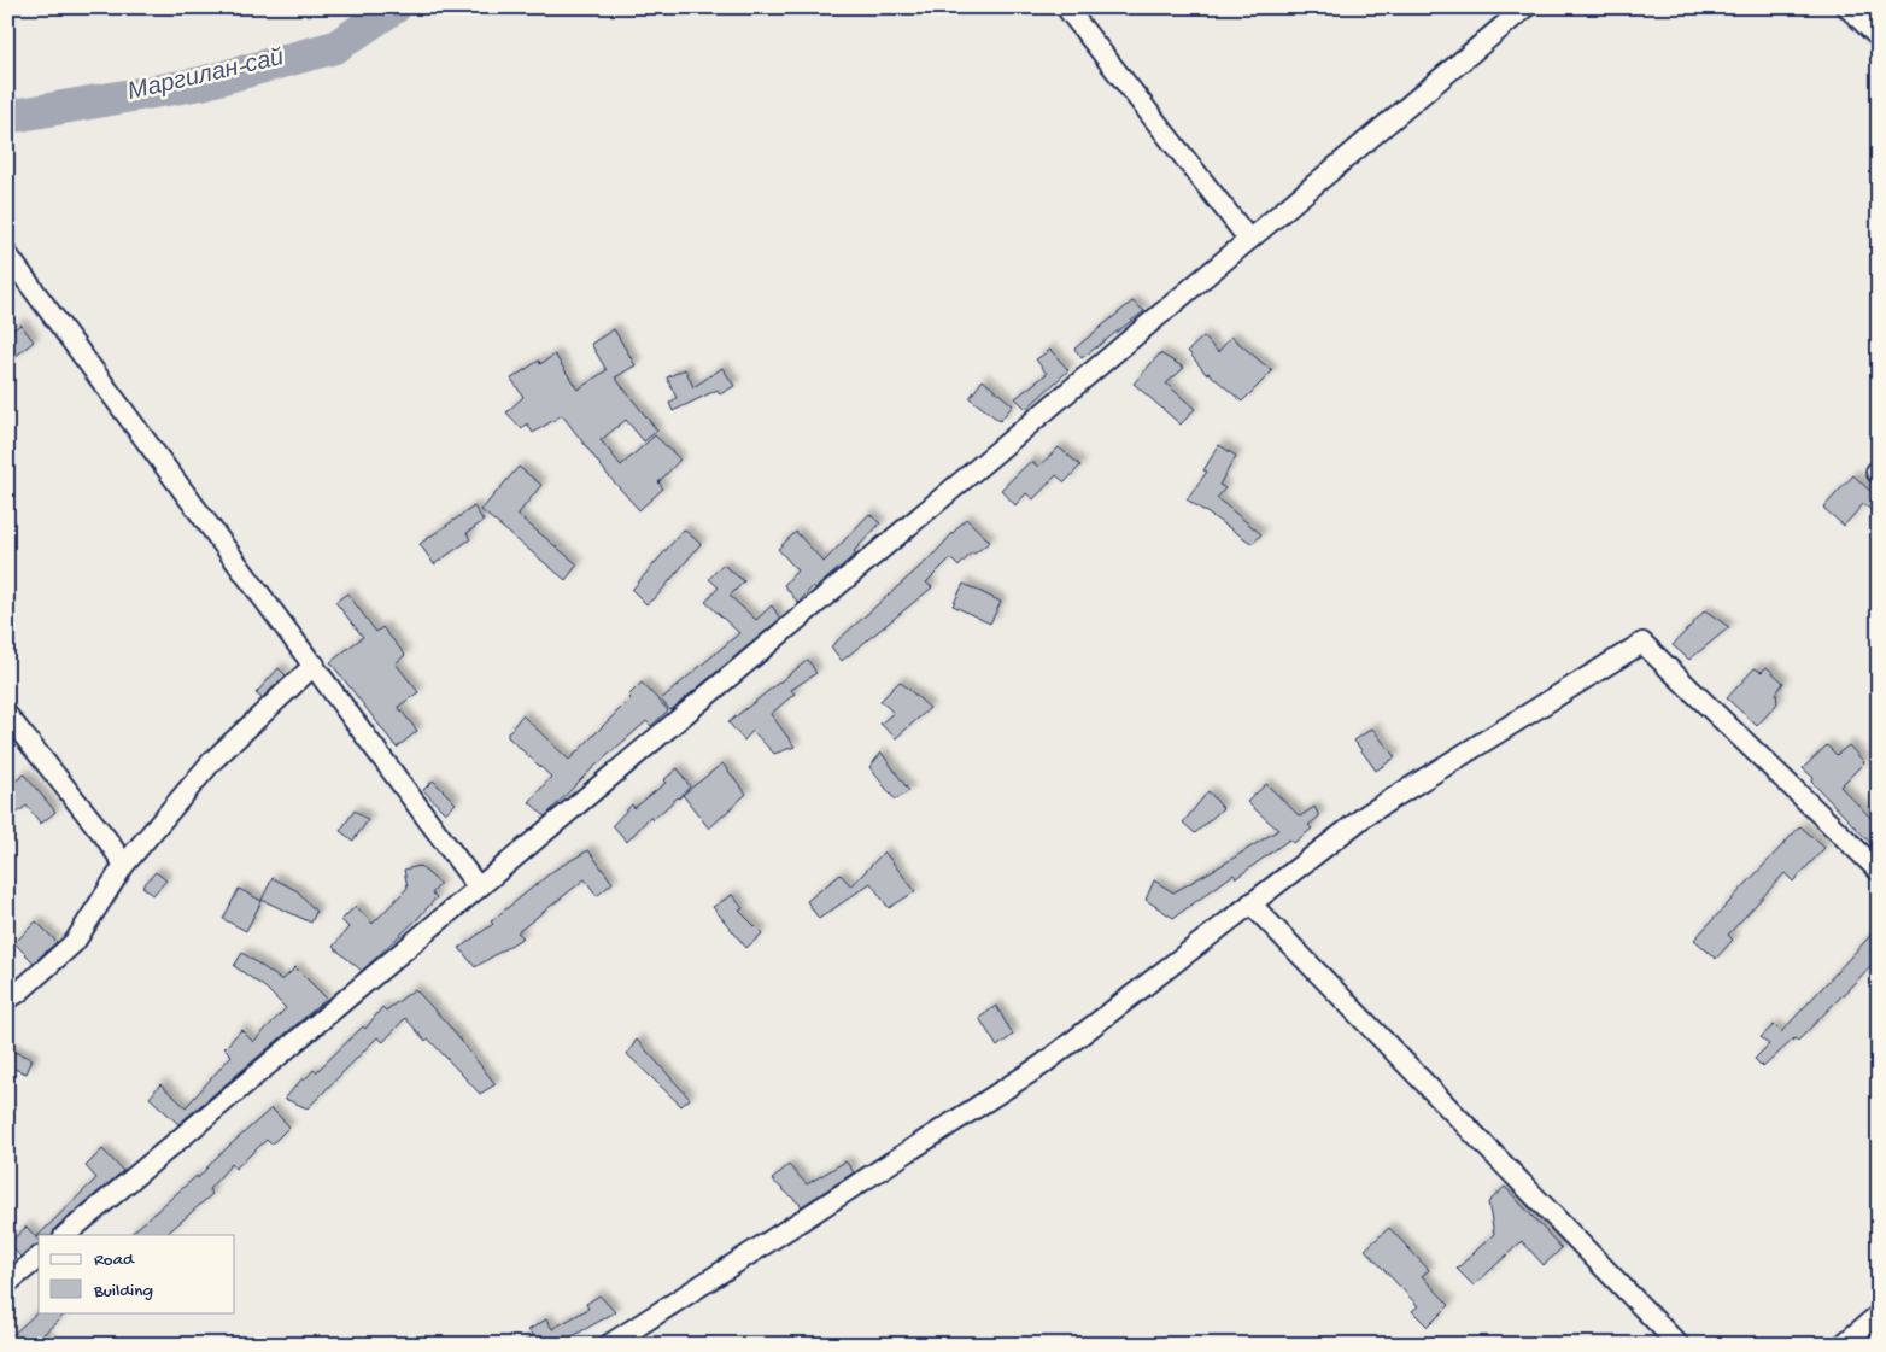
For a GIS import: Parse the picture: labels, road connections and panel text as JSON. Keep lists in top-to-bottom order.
{
  "water": ["Маргилан-сай"],
  "legend": ["Road", "Building"]
}
